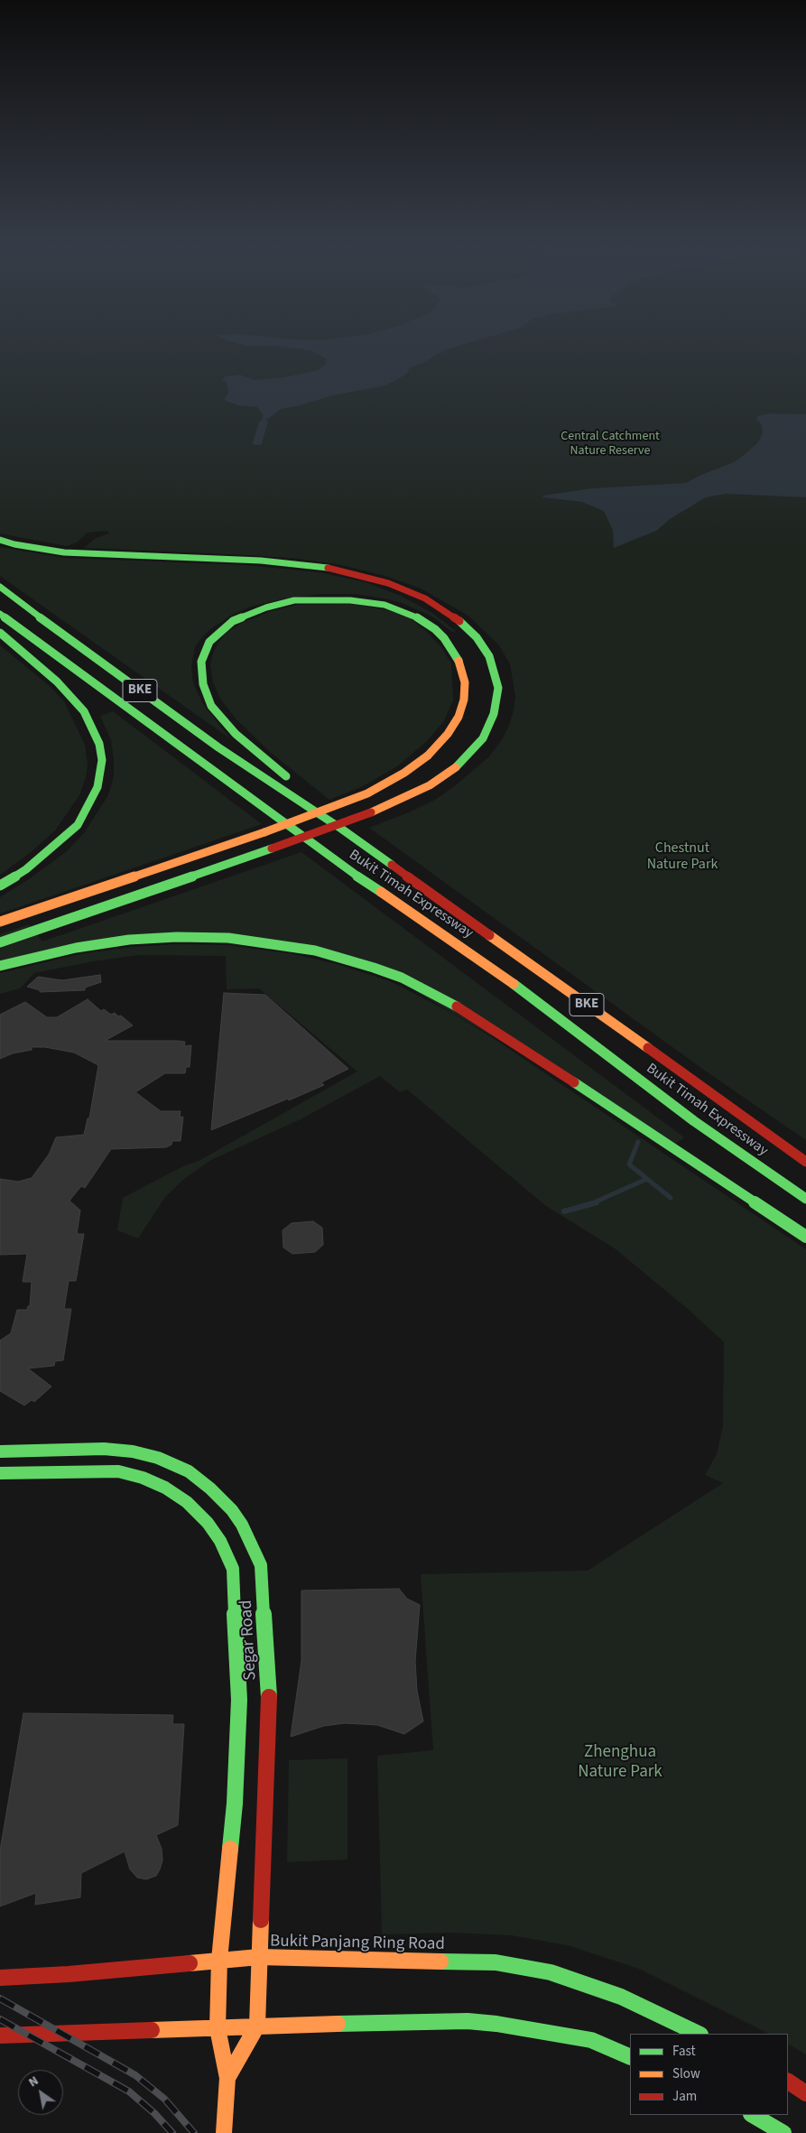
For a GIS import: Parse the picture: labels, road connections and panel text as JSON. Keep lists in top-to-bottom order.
{
  "streets": {
    "main road": [
      "BKE",
      "Bukit Timah Expressway",
      "Segar Road",
      "Bukit Panjang Ring Road"
    ]
  },
  "crossings": [
    ["Segar Road", "Bukit Panjang Ring Road"]
  ],
  "parks": ["Central Catchment Nature Reserve", "Chestnut Nature Park", "Zhenghua Nature Park"],
  "legend": ["Fast", "Slow", "Jam"],
  "north": "top left"
}
